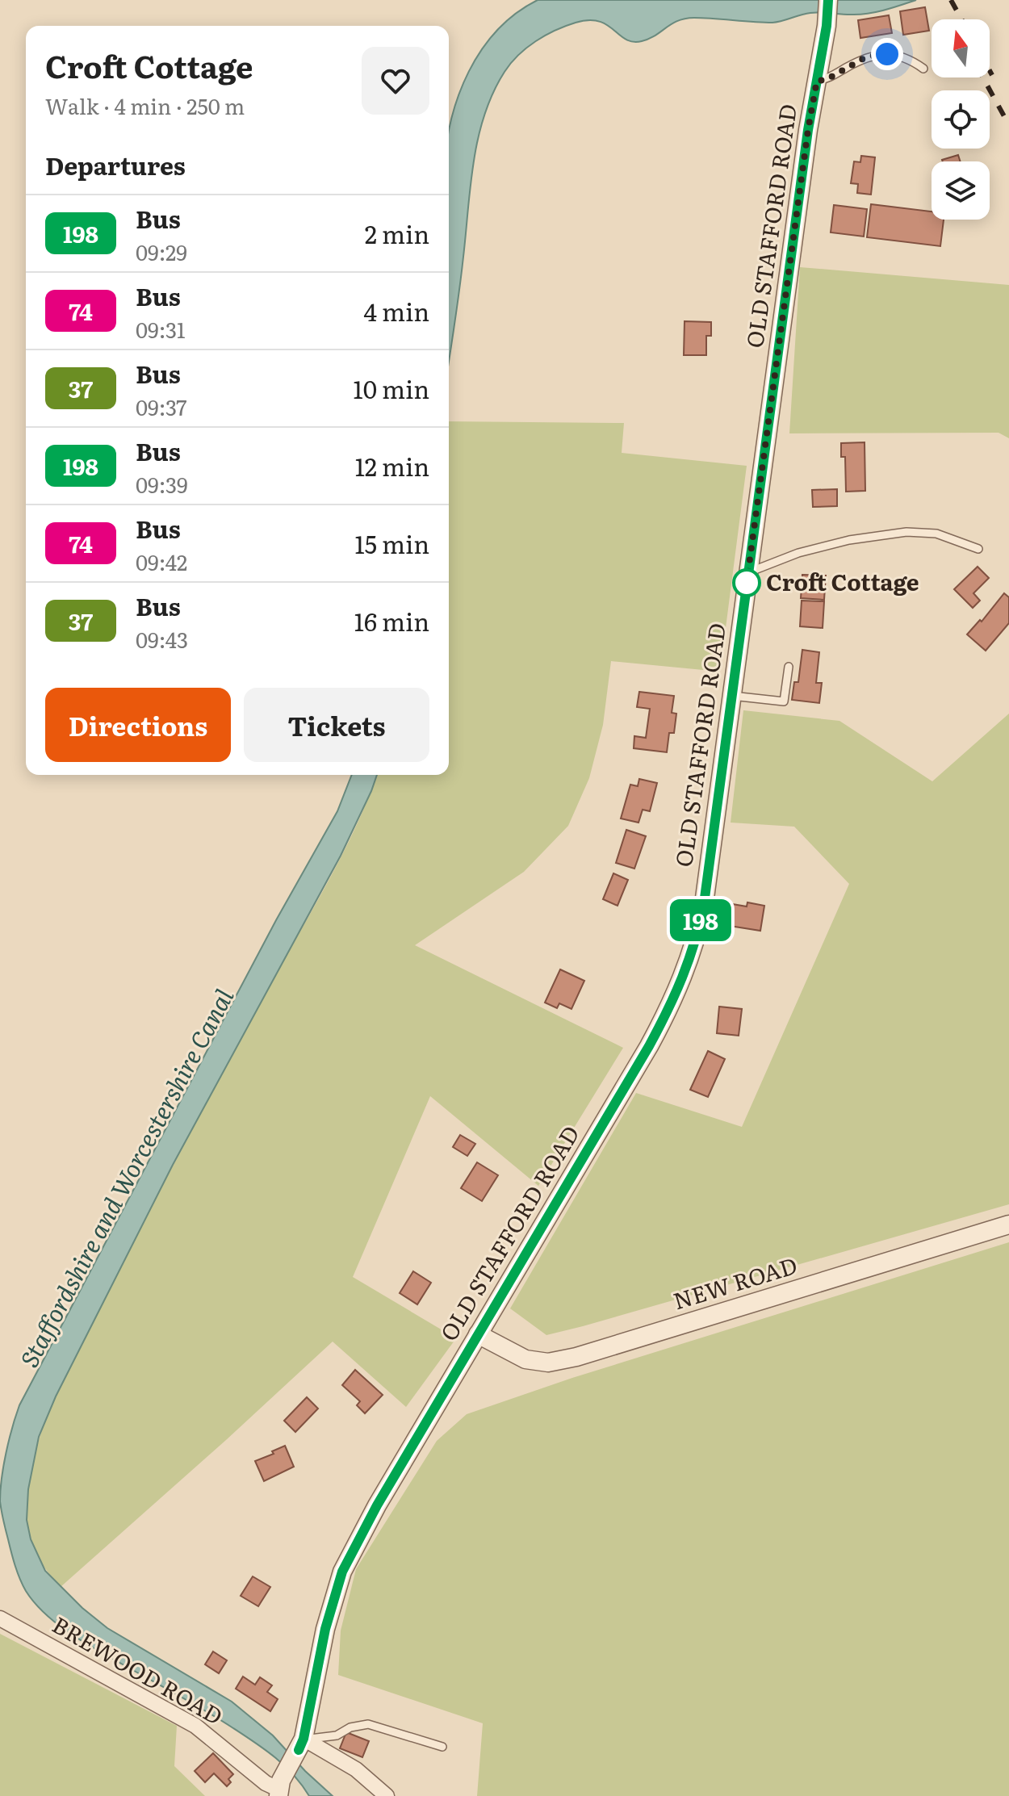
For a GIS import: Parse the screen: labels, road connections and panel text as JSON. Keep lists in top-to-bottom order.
{
  "streets": {
    "street": ["OLD STAFFORD ROAD", "NEW ROAD", "BREWOOD ROAD"]
  },
  "crossings": [
    ["OLD STAFFORD ROAD", "NEW ROAD"],
    ["OLD STAFFORD ROAD", "BREWOOD ROAD"]
  ],
  "water": ["Staffordshire and Worcestershire Canal"],
  "places": ["Croft Cottage"],
  "lines": ["bus line 198"],
  "north": "top",
  "page": {
    "on_map": "198",
    "heading": [
      ["Croft Cottage", "Walk · 4 min · 250 m"],
      "Departures"
    ],
    "list": [
      {
        "mark": "198",
        "name": "Bus",
        "note": "09:29",
        "value": "2 min"
      },
      {
        "mark": "74",
        "name": "Bus",
        "note": "09:31",
        "value": "4 min"
      },
      {
        "mark": "37",
        "name": "Bus",
        "note": "09:37",
        "value": "10 min"
      },
      {
        "mark": "198",
        "name": "Bus",
        "note": "09:39",
        "value": "12 min"
      },
      {
        "mark": "74",
        "name": "Bus",
        "note": "09:42",
        "value": "15 min"
      },
      {
        "mark": "37",
        "name": "Bus",
        "note": "09:43",
        "value": "16 min"
      }
    ],
    "buttons": ["Directions", "Tickets"]
  }
}
